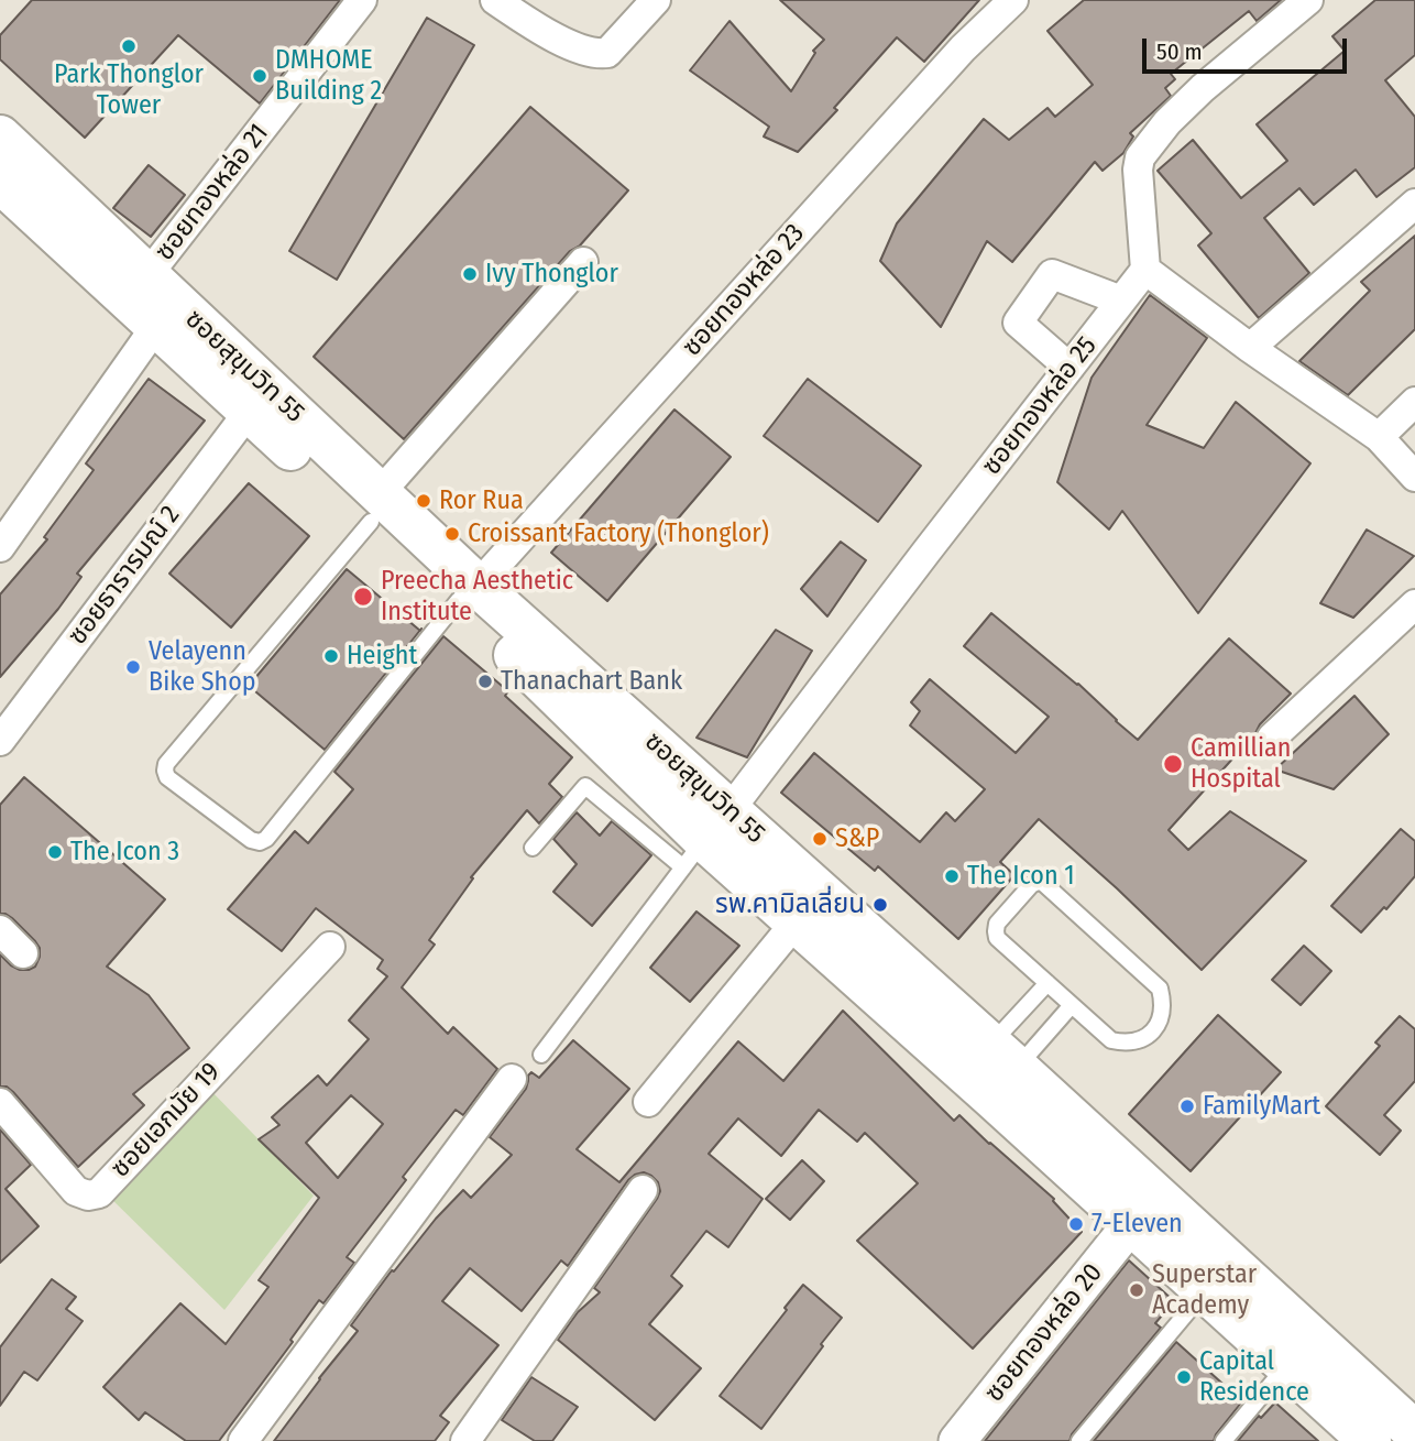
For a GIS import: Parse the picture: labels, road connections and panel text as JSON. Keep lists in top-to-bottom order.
{
  "streets": {
    "main road": ["ซอยสุขุมวิท 55"],
    "street": [
      "ซอยทองหล่อ 21",
      "ซอยทองหล่อ 23",
      "ซอยทองหล่อ 25",
      "ซอยธารารมณ์ 2",
      "ซอยเอกมัย 19",
      "ซอยทองหล่อ 20"
    ]
  },
  "crossings": [
    ["ซอยทองหล่อ 21", "ซอยสุขุมวิท 55"],
    ["ซอยทองหล่อ 23", "ซอยสุขุมวิท 55"],
    ["ซอยสุขุมวิท 55", "ซอยทองหล่อ 25"],
    ["ซอยสุขุมวิท 55", "ซอยธารารมณ์ 2"],
    ["ซอยสุขุมวิท 55", "ซอยทองหล่อ 20"]
  ],
  "places": [
    "Park Thonglor Tower",
    "DMHOME Building 2",
    "Ivy Thonglor",
    "Ror Rua",
    "Croissant Factory (Thonglor)",
    "Preecha Aesthetic Institute",
    "Height",
    "Velayenn Bike Shop",
    "Thanachart Bank",
    "Camillian Hospital",
    "S&P",
    "The Icon 3",
    "The Icon 1",
    "รพ.คามิลเลี่ยน",
    "FamilyMart",
    "7-Eleven",
    "Superstar Academy",
    "Capital Residence"
  ],
  "scale_bar": "50 m"
}
